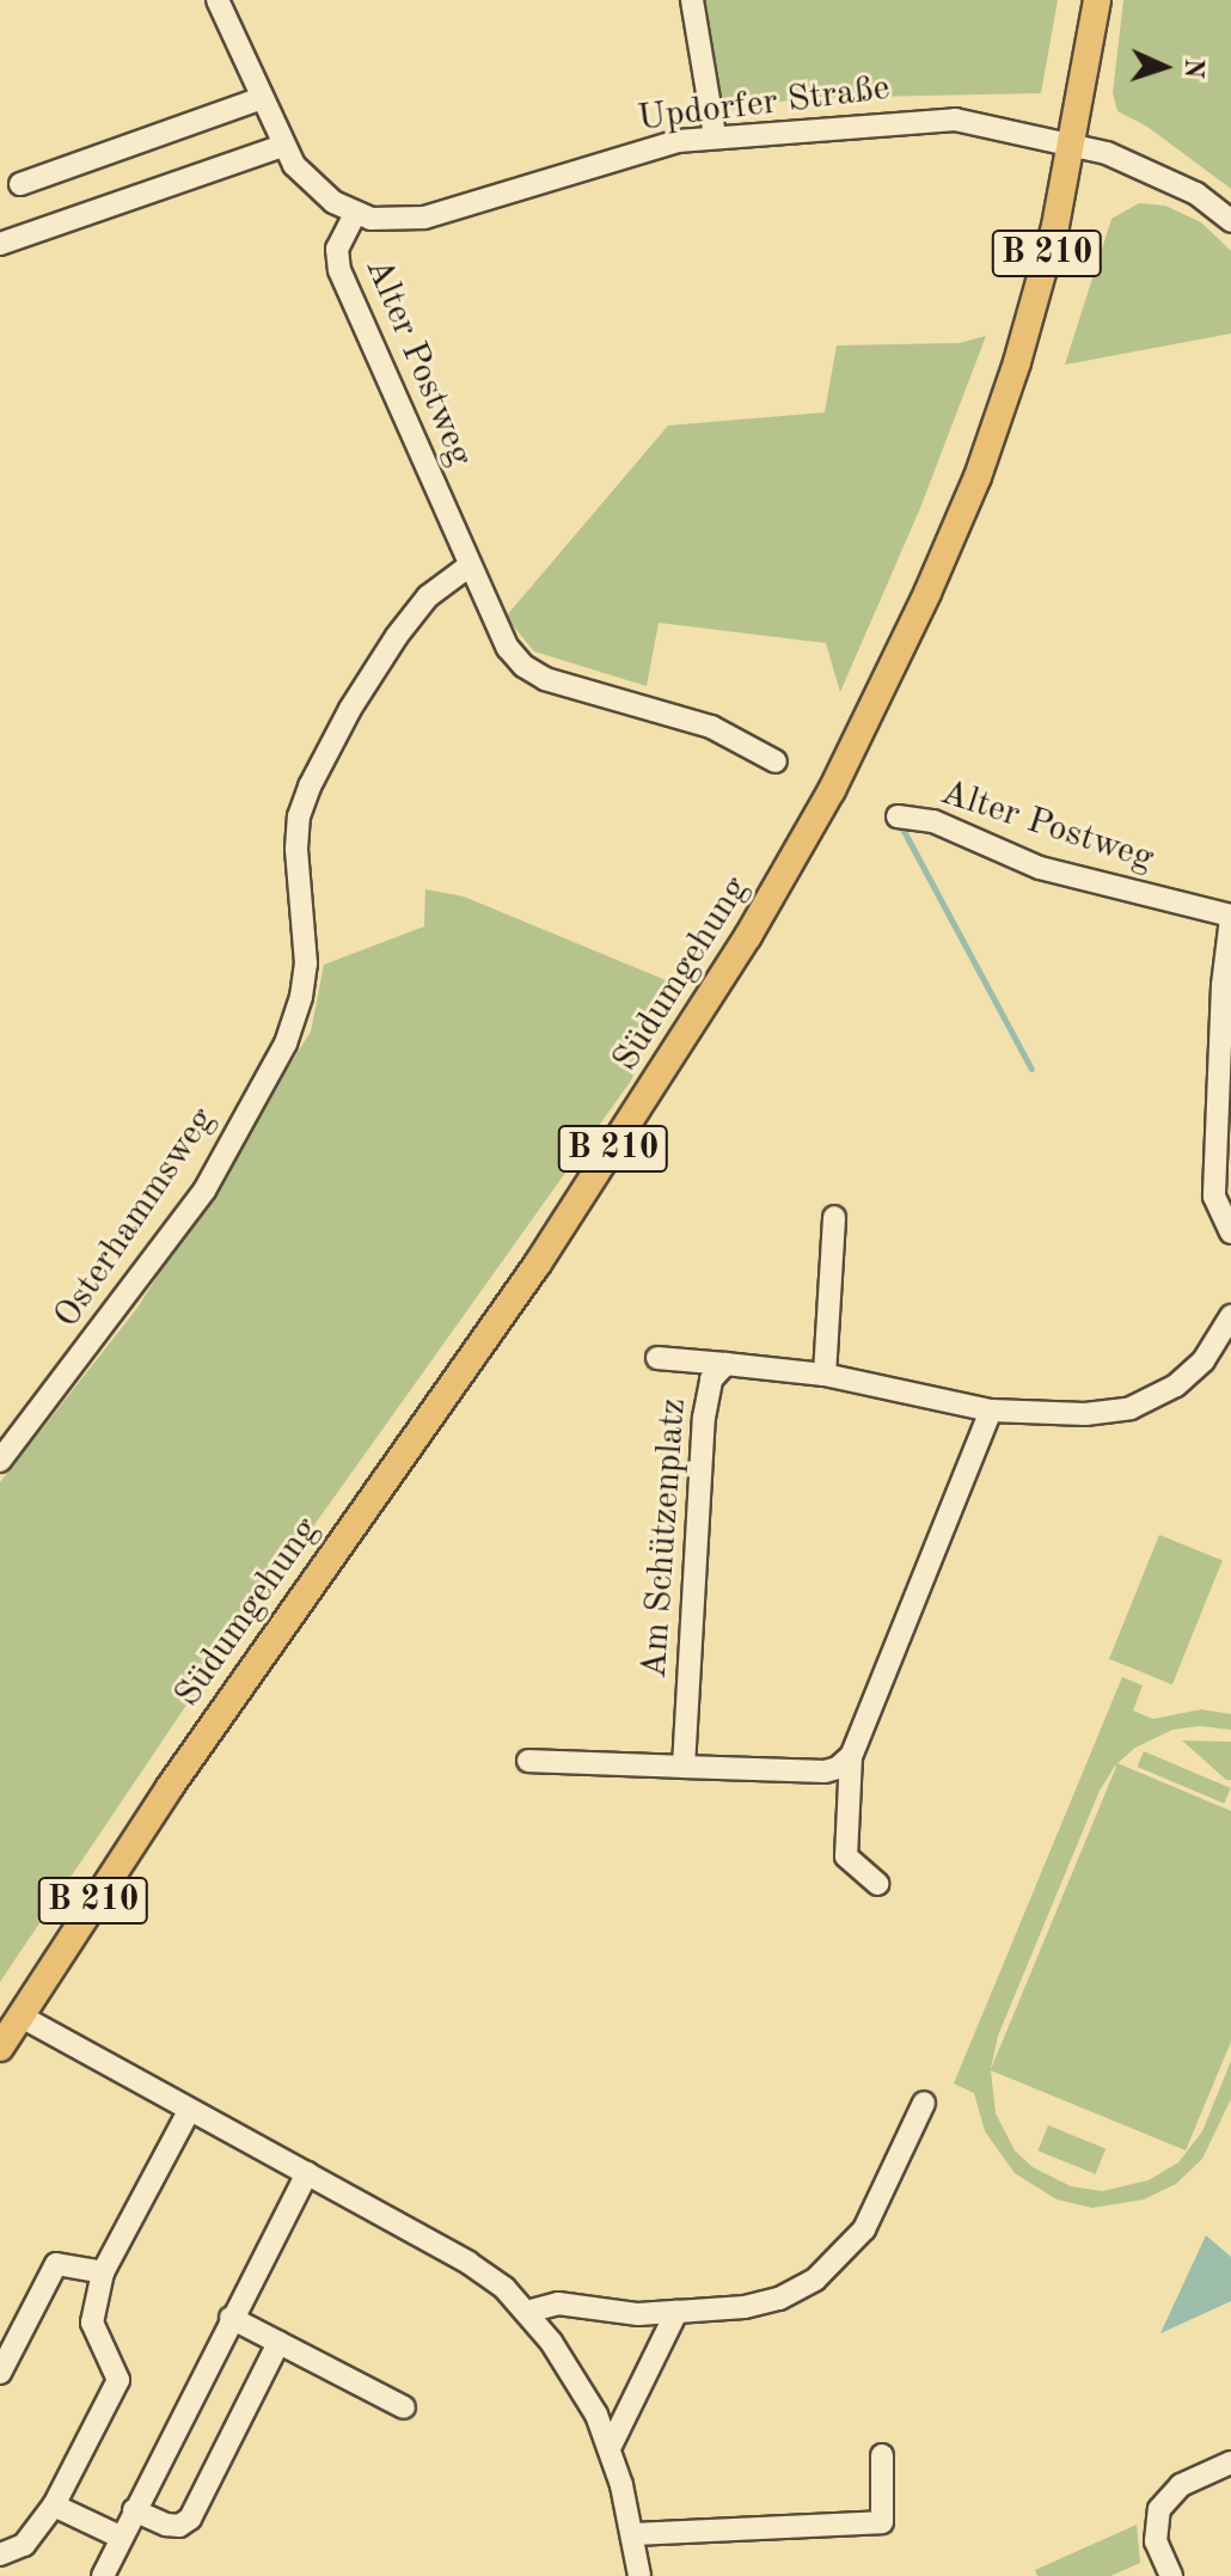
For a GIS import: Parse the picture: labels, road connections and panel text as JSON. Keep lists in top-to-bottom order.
{
  "streets": {
    "main road": ["B 210", "Südumgehung"],
    "street": [
      "Updorfer Straße",
      "Alter Postweg",
      "Osterhammsweg",
      "Am Schützenplatz"
    ]
  },
  "crossings": [
    ["Updorfer Straße", "B 210"],
    ["Updorfer Straße", "Alter Postweg"],
    ["Updorfer Straße", "Südumgehung"],
    ["B 210", "Südumgehung"],
    ["Alter Postweg", "Osterhammsweg"]
  ],
  "north": "right"
}
